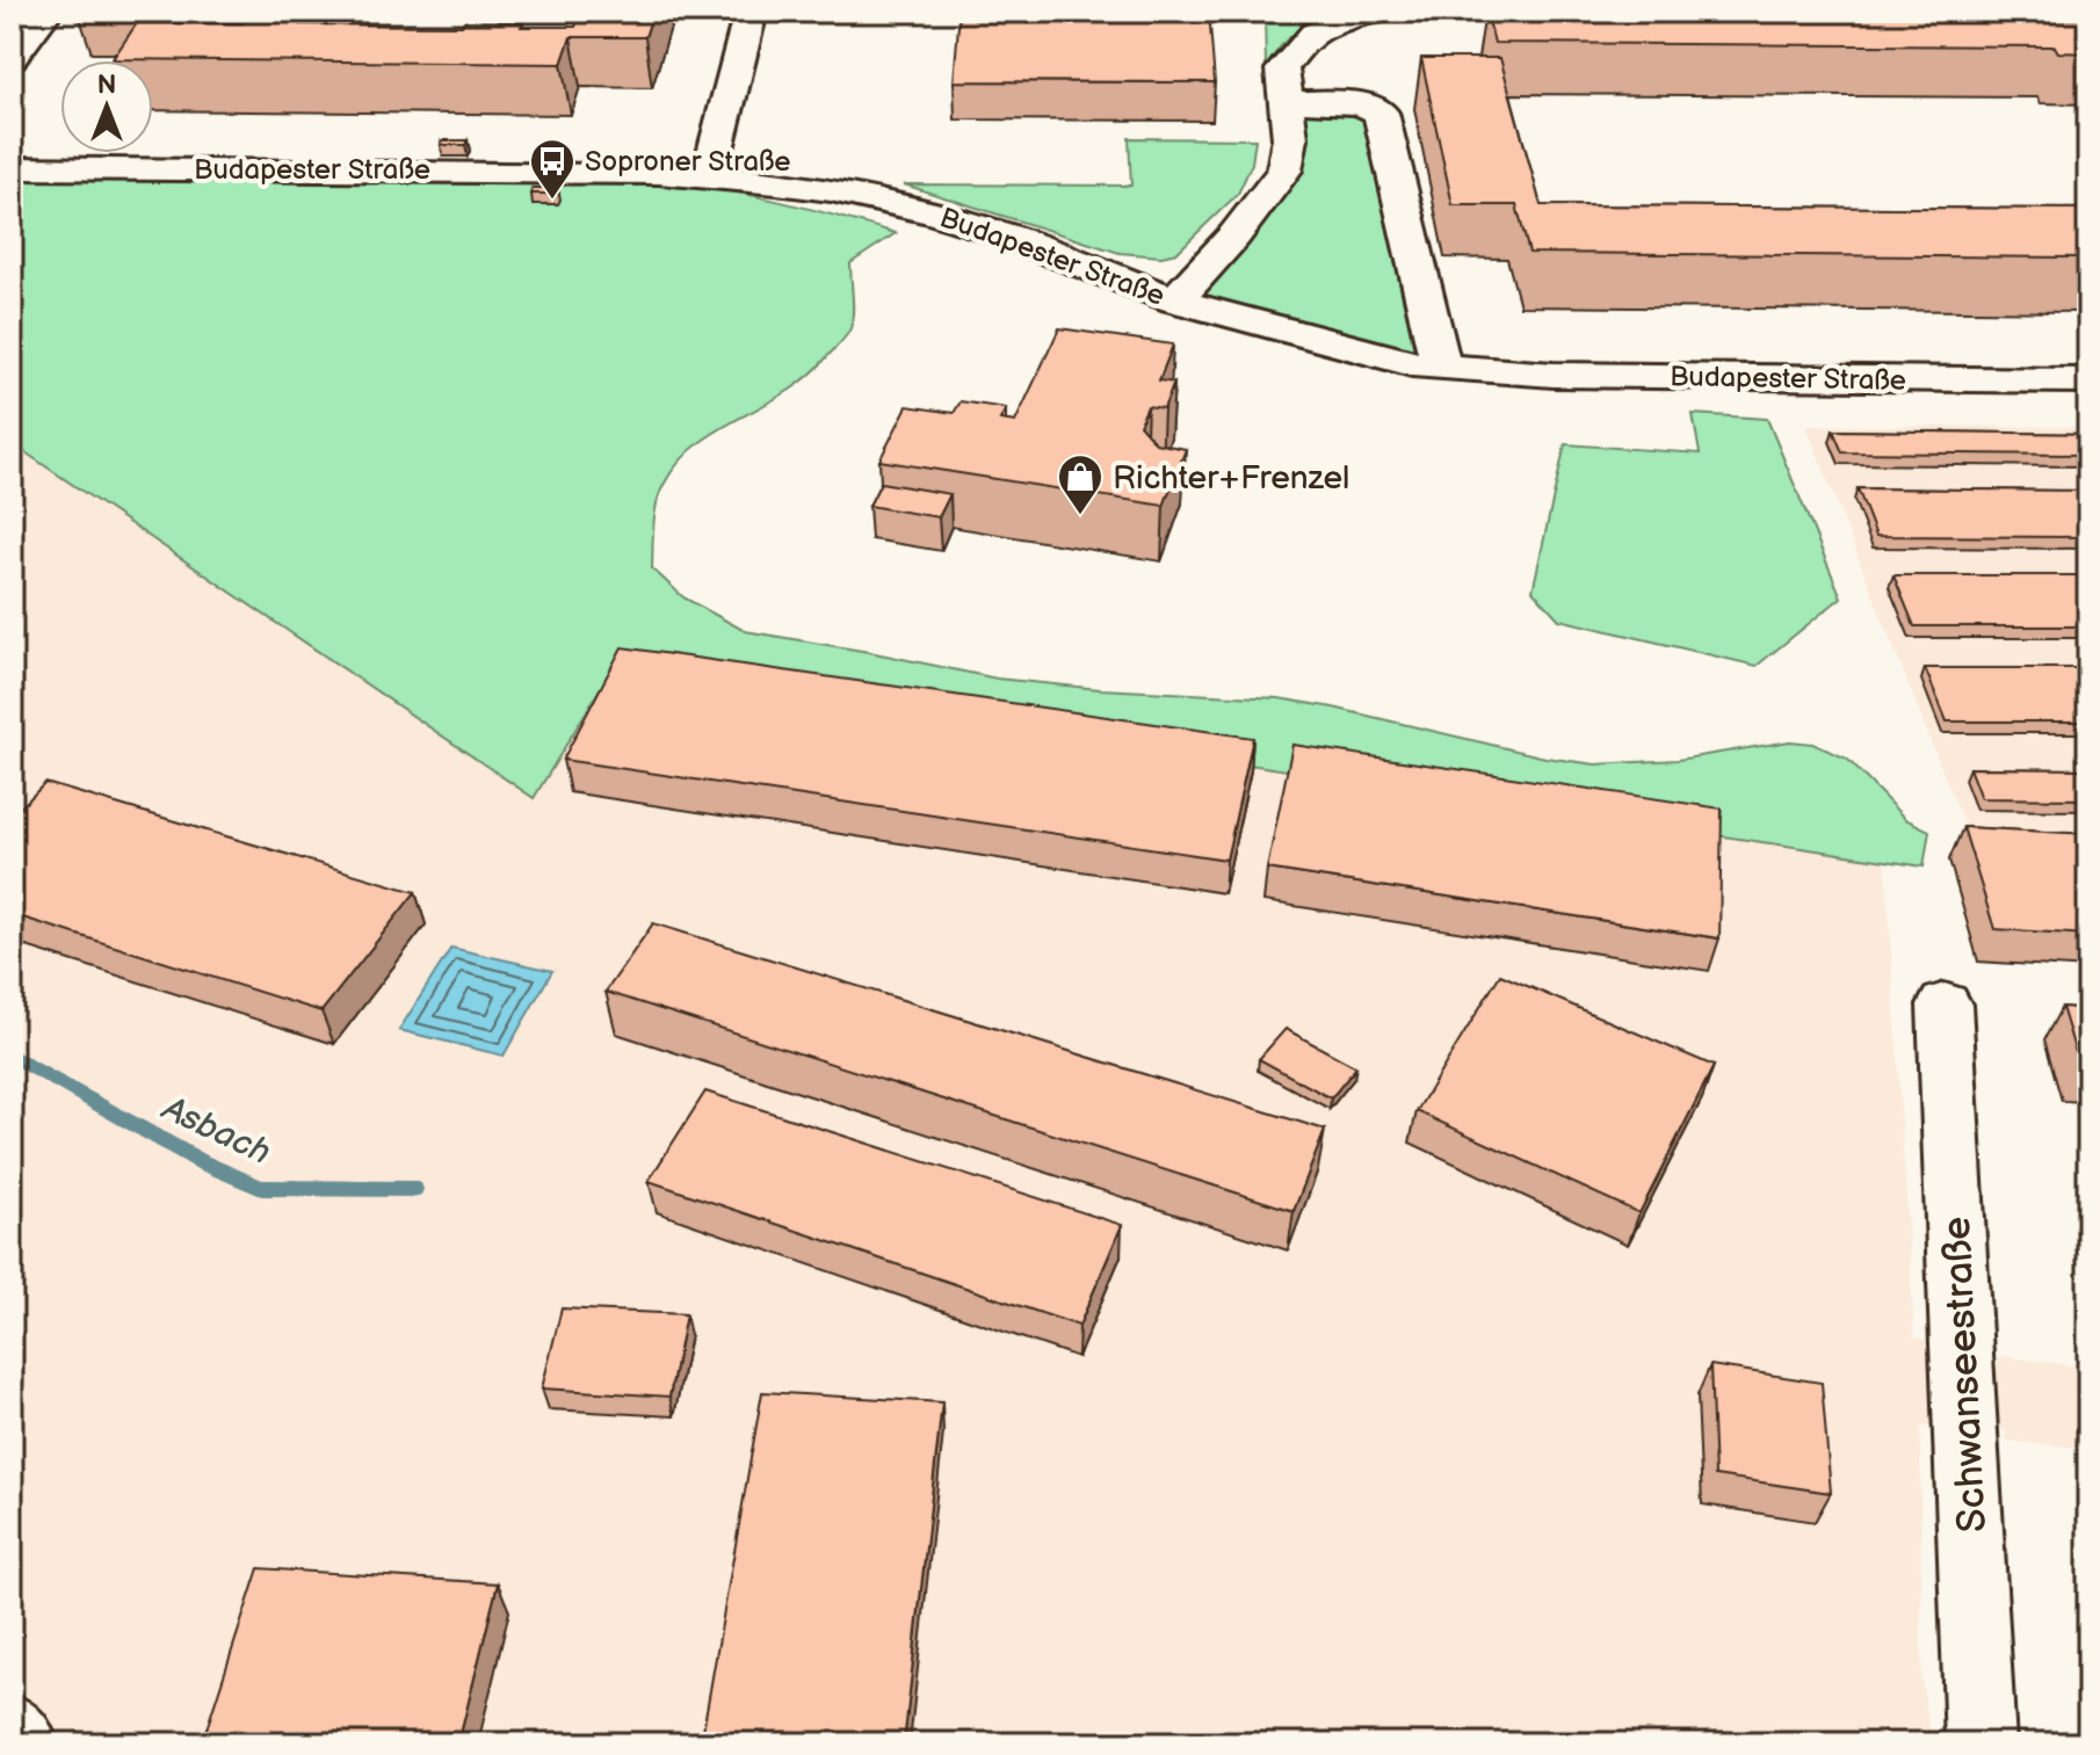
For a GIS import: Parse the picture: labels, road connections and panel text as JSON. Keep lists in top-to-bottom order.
{
  "streets": {
    "street": ["Budapester Straße", "Schwanseestraße"]
  },
  "water": ["Asbach"],
  "places": {
    "bus stop": ["Soproner Straße"],
    "shop": ["Richter+Frenzel"]
  },
  "north": "top"
}
